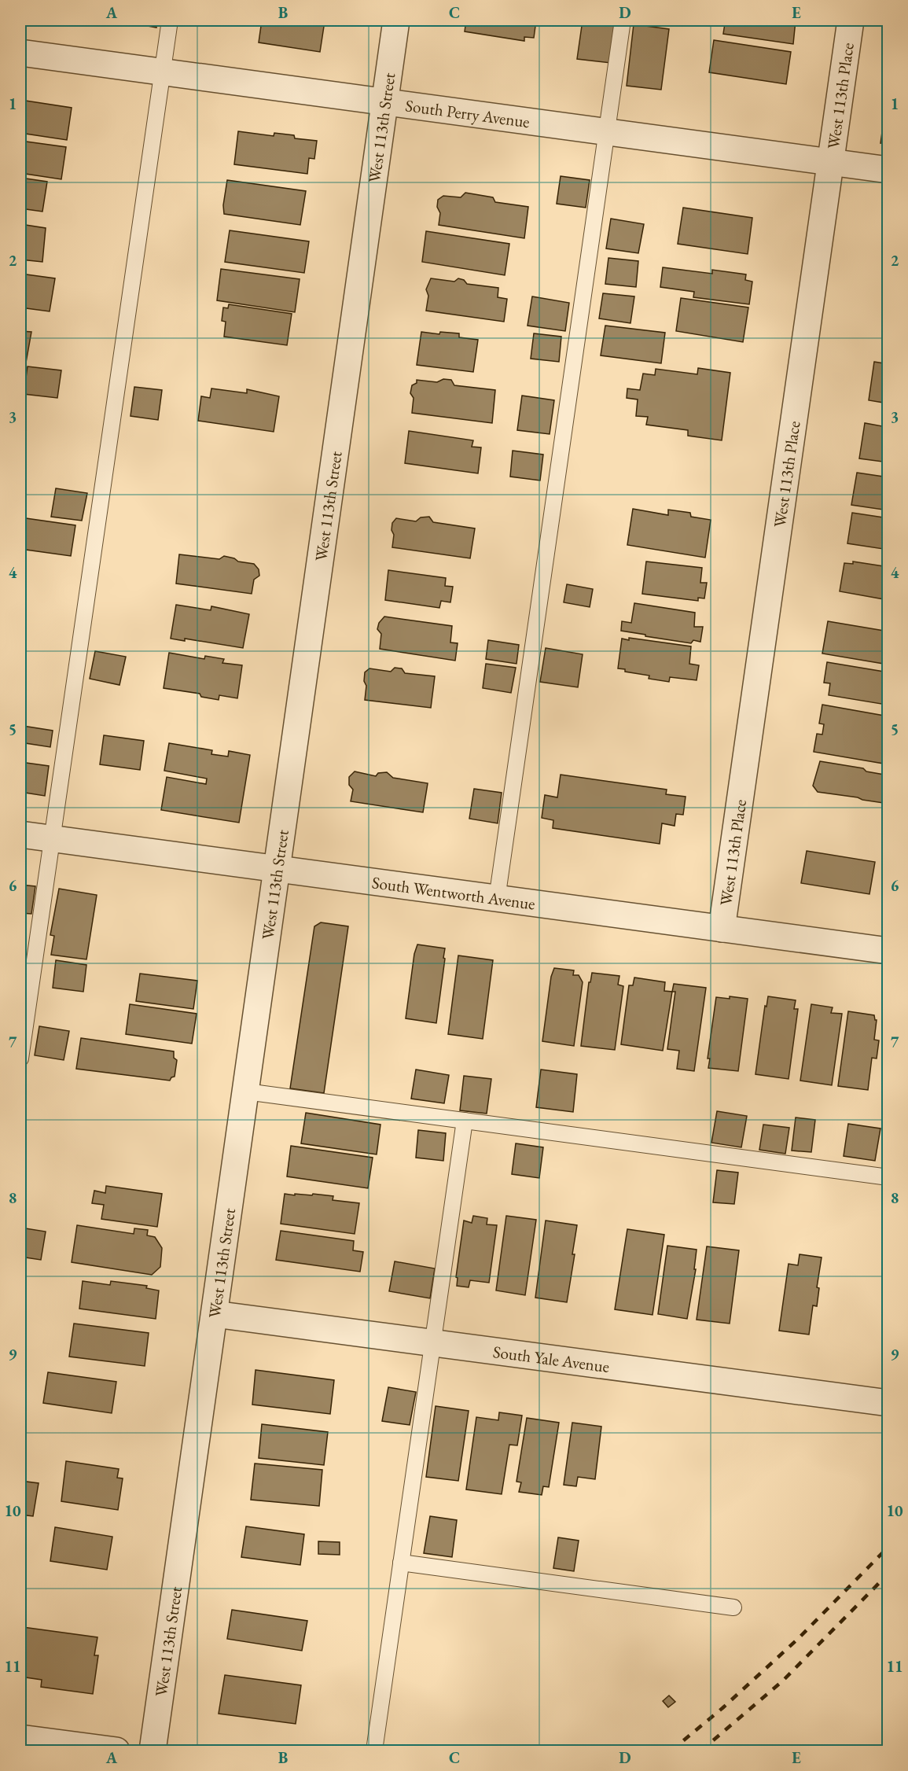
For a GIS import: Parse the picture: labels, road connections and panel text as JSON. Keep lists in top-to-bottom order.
{
  "streets": {
    "street": [
      "West 113th Place",
      "South Perry Avenue",
      "West 113th Street",
      "South Wentworth Avenue",
      "South Yale Avenue"
    ]
  },
  "crossings": [
    ["West 113th Place", "South Perry Avenue"],
    ["West 113th Place", "South Wentworth Avenue"],
    ["South Perry Avenue", "West 113th Street"],
    ["West 113th Street", "South Wentworth Avenue"],
    ["West 113th Street", "South Yale Avenue"]
  ],
  "grid": {
    "columns": [
      "A",
      "B",
      "C",
      "D",
      "E"
    ],
    "rows": [
      "1",
      "2",
      "3",
      "4",
      "5",
      "6",
      "7",
      "8",
      "9",
      "10",
      "11"
    ]
  }
}
